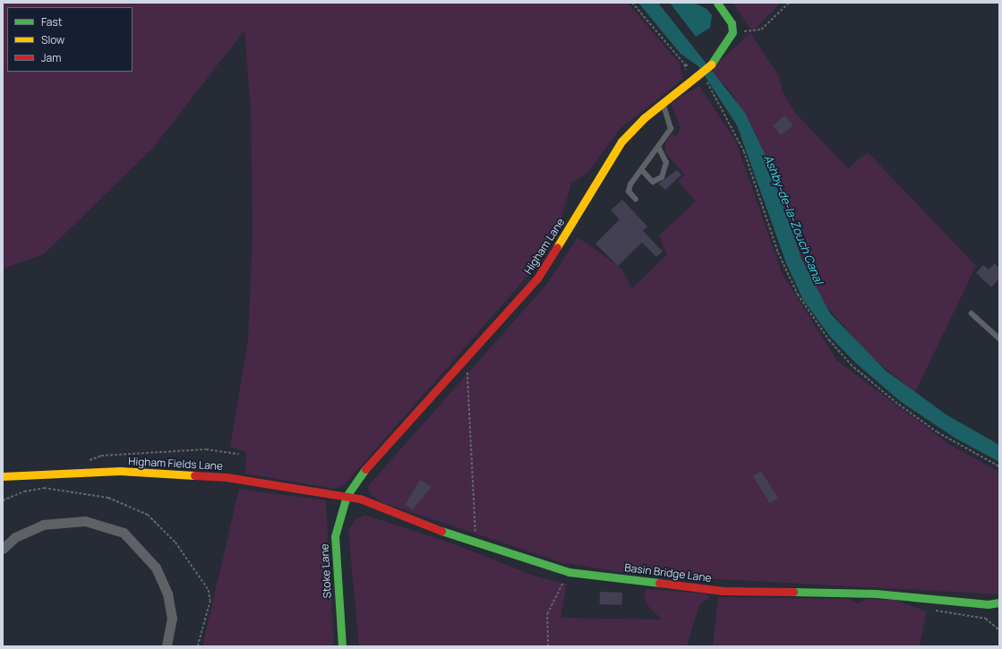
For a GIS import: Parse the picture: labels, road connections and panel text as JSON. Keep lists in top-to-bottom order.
{
  "streets": {
    "street": [
      "Higham Lane",
      "Higham Fields Lane",
      "Stoke Lane",
      "Basin Bridge Lane"
    ]
  },
  "crossings": [
    ["Higham Lane", "Higham Fields Lane"],
    ["Higham Lane", "Stoke Lane"],
    ["Higham Lane", "Basin Bridge Lane"],
    ["Higham Fields Lane", "Stoke Lane"],
    ["Higham Fields Lane", "Basin Bridge Lane"],
    ["Stoke Lane", "Basin Bridge Lane"]
  ],
  "water": ["Ashby-de-la-Zouch Canal"],
  "legend": ["Fast", "Slow", "Jam"]
}
